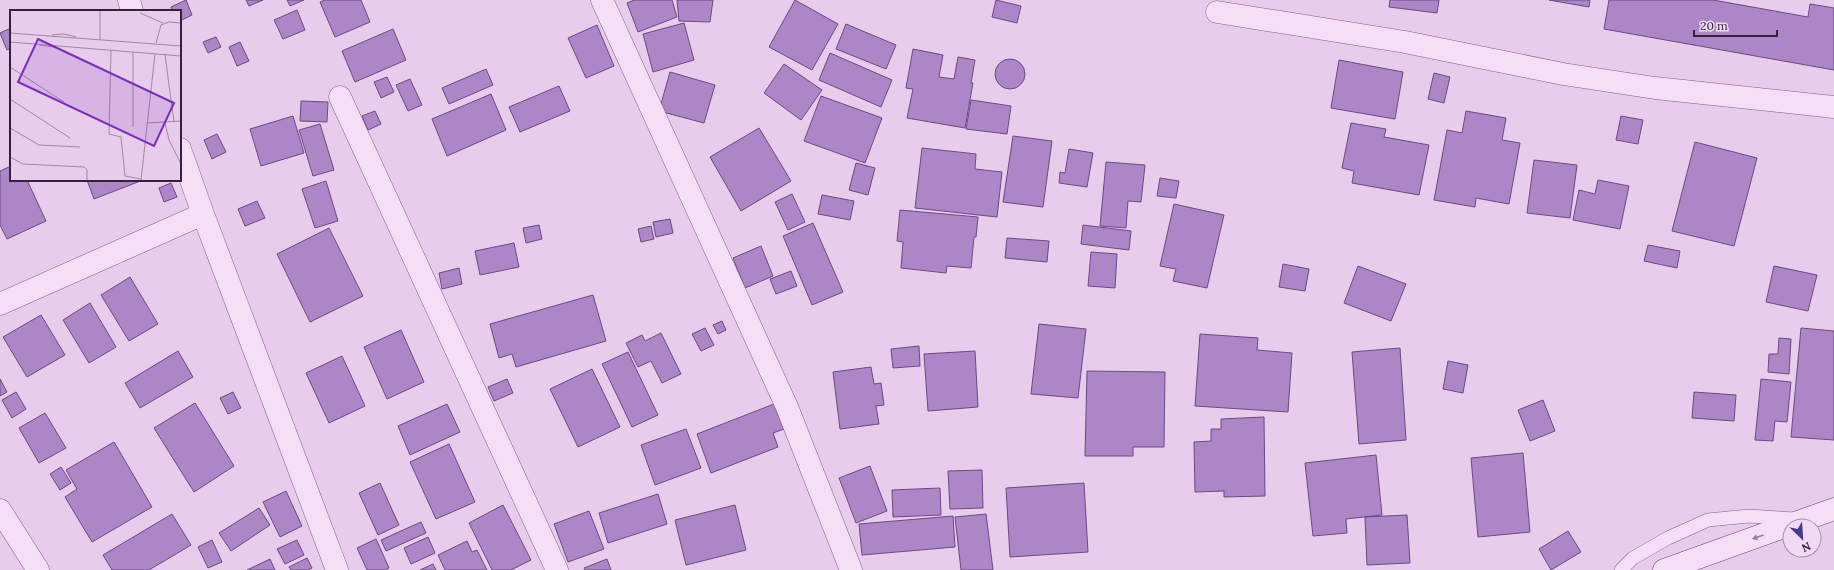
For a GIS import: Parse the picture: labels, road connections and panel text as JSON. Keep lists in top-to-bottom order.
{
  "scale_bar": "20 m",
  "north": "bottom right"
}
